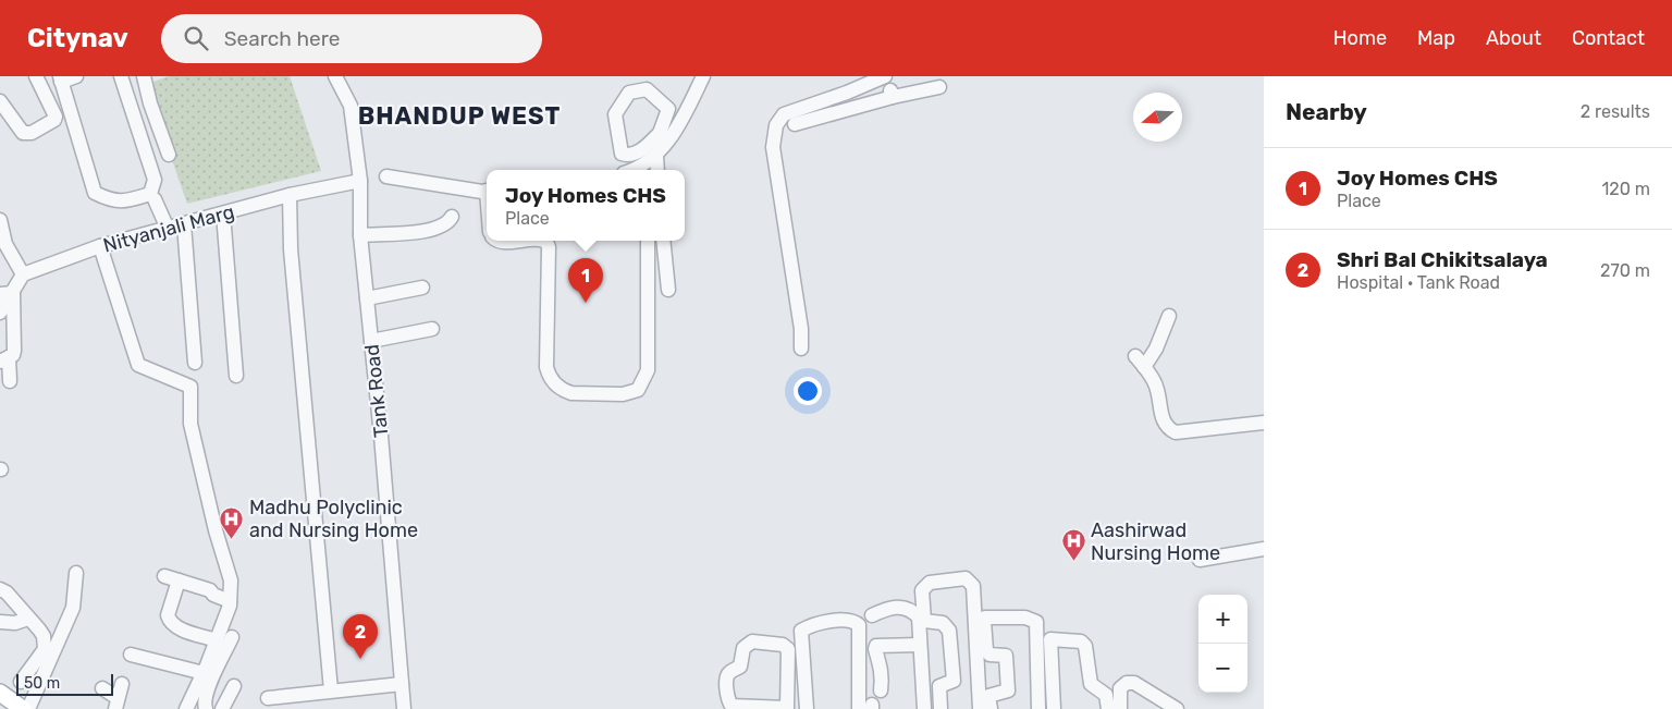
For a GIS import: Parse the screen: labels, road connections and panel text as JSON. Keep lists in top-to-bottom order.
{
  "streets": {
    "street": ["Nityanjali Marg", "Tank Road"]
  },
  "crossings": [
    ["Nityanjali Marg", "Tank Road"]
  ],
  "districts": ["BHANDUP WEST"],
  "places": {
    "hospital": ["Madhu Polyclinic and Nursing Home", "Aashirwad Nursing Home"]
  },
  "scale_bar": "50 m",
  "north": "left",
  "page": {
    "header": "Citynav",
    "search": "Search here",
    "nav": [
      "Home",
      "Map",
      "About",
      "Contact"
    ],
    "heading": ["Nearby", "2 results"],
    "list": [
      {
        "mark": "1",
        "name": "Joy Homes CHS",
        "note": "Place",
        "value": "120 m"
      },
      {
        "mark": "2",
        "name": "Shri Bal Chikitsalaya",
        "note": "Hospital · Tank Road",
        "value": "270 m"
      }
    ],
    "popup": ["Joy Homes CHS", "Place"],
    "pins": ["1", "2"],
    "map_buttons": ["+", "−"],
    "scale": "50 m"
  }
}
